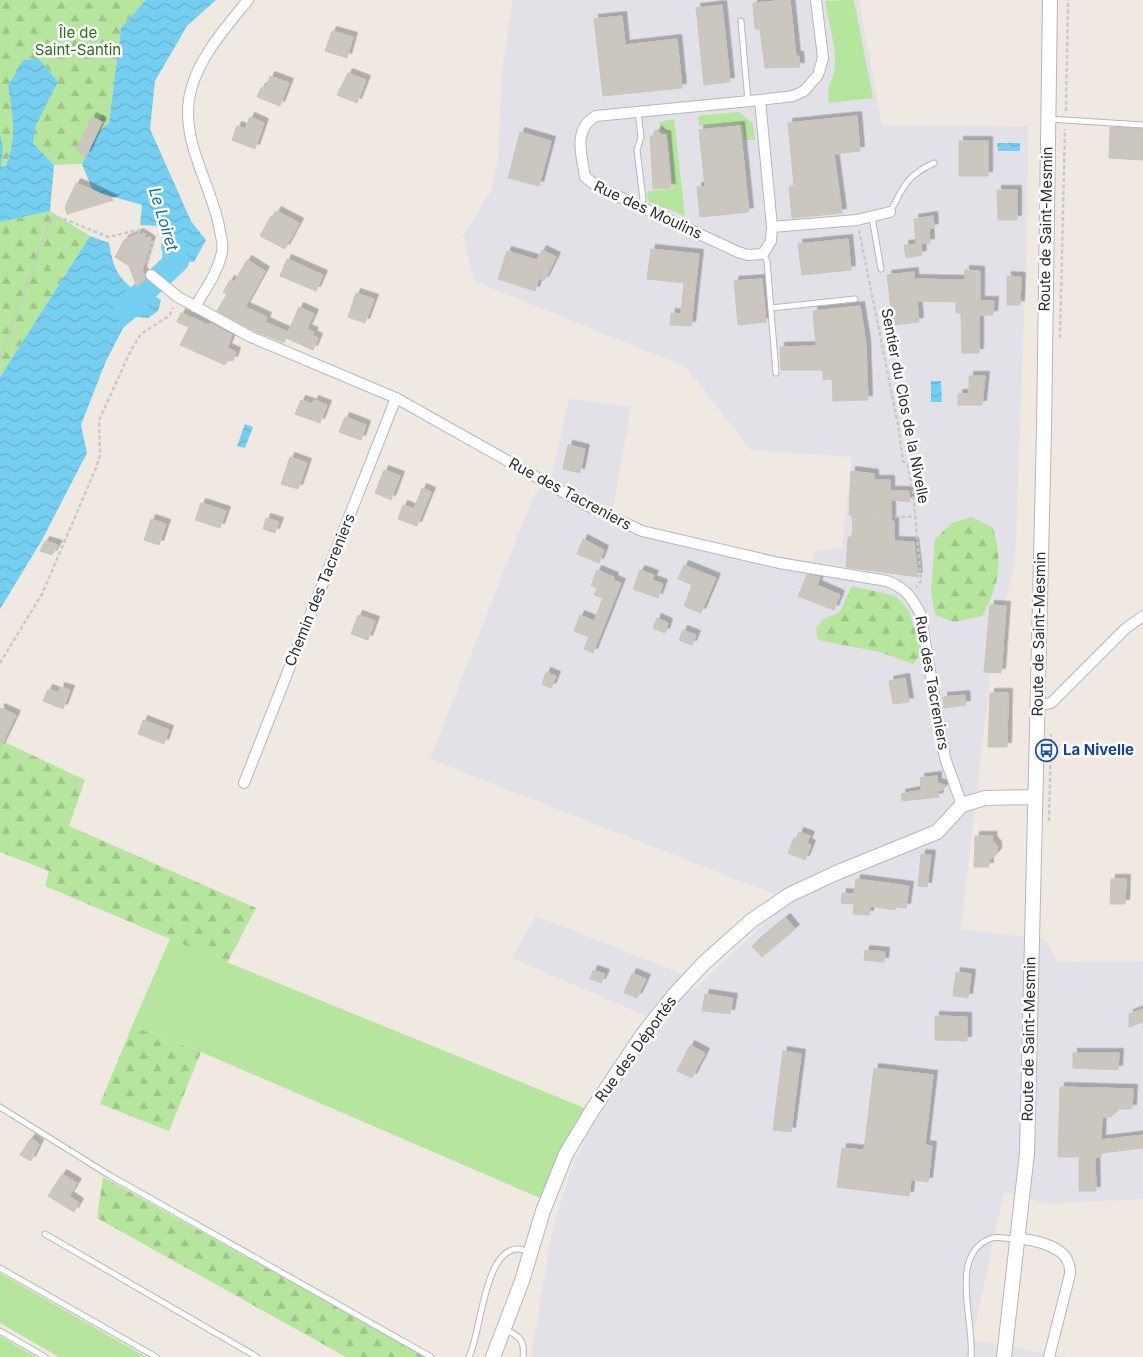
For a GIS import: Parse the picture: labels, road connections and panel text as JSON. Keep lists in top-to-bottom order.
{
  "streets": {
    "main road": ["Route de Saint-Mesmin", "Rue des Déportés"],
    "street": ["Rue des Moulins", "Rue des Tacreniers", "Chemin des Tacreniers"],
    "path": ["Sentier du Clos de la Nivelle"]
  },
  "crossings": [
    ["Sentier du Clos de la Nivelle", "Rue des Tacreniers"],
    ["Rue des Tacreniers", "Chemin des Tacreniers"],
    ["Rue des Tacreniers", "Rue des Déportés"]
  ],
  "water": ["Le Loiret"],
  "parks": ["Île de Saint-Santin"],
  "places": {
    "bus stop": ["La Nivelle"]
  }
}
